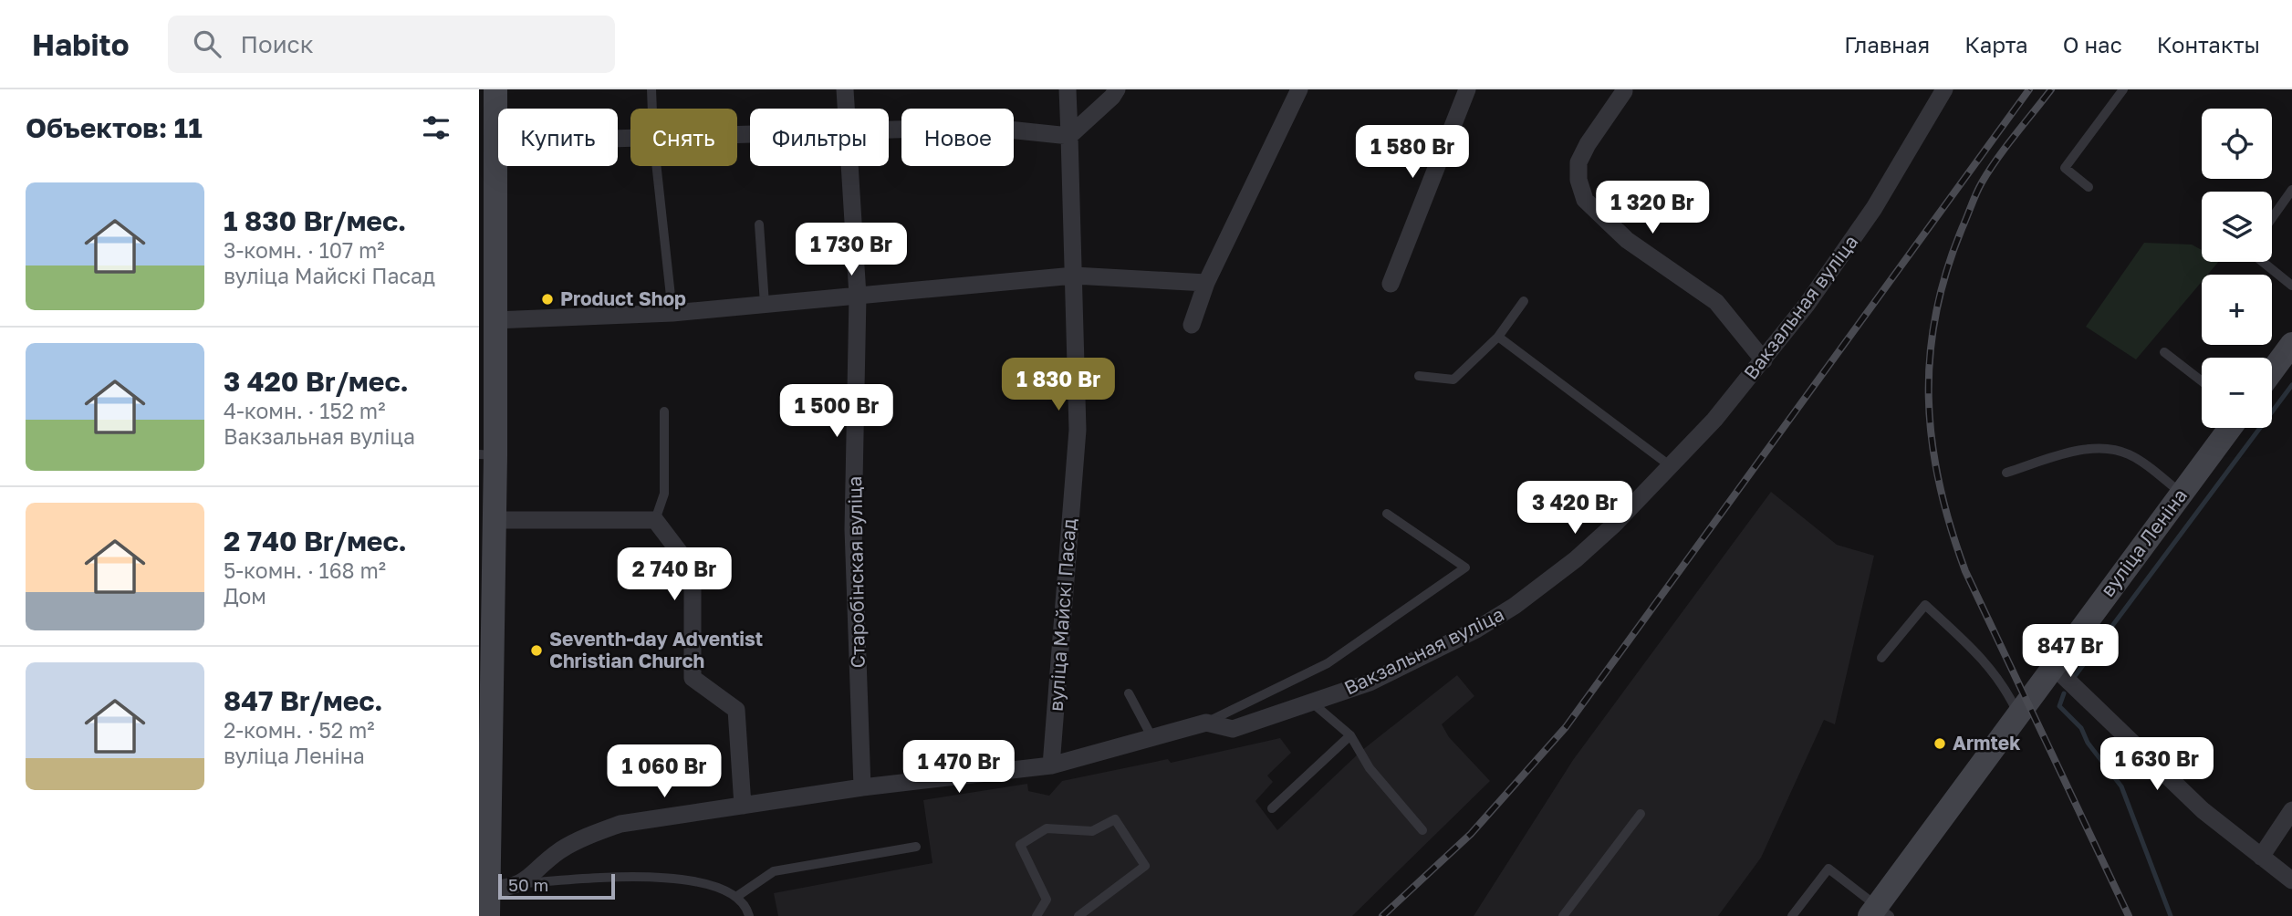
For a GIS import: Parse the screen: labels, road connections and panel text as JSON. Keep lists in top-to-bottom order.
{
  "streets": {
    "main road": ["вуліца Леніна"],
    "street": ["Вакзальная вуліца", "Старобінская вуліца", "вуліца Майскі Пасад"]
  },
  "crossings": [
    ["Вакзальная вуліца", "вуліца Майскі Пасад"]
  ],
  "places": ["Product Shop", "Seventh-day Adventist Christian Church", "Armtek"],
  "scale_bar": "50 m",
  "page": {
    "header": "Habito",
    "search": "Поиск",
    "nav": [
      "Главная",
      "Карта",
      "О нас",
      "Контакты"
    ],
    "heading": "Объектов: 11",
    "map_buttons": ["+", "−"],
    "chip": [
      "Купить",
      "Снять",
      "Фильтры",
      "Новое"
    ],
    "price": [
      "1 580 Br",
      "1 320 Br",
      "1 730 Br",
      "1 830 Br",
      "1 500 Br",
      "3 420 Br",
      "2 740 Br",
      "847 Br",
      "1 630 Br",
      "1 470 Br",
      "1 060 Br"
    ],
    "list": [
      {
        "name": "1 830 Br/мес.",
        "note": "3-комн. · 107 m² · вуліца Майскі Пасад"
      },
      {
        "name": "3 420 Br/мес.",
        "note": "4-комн. · 152 m² · Вакзальная вуліца"
      },
      {
        "name": "2 740 Br/мес.",
        "note": "5-комн. · 168 m² · Дом"
      },
      {
        "name": "847 Br/мес.",
        "note": "2-комн. · 52 m² · вуліца Леніна"
      }
    ],
    "scale": "50 m"
  }
}
